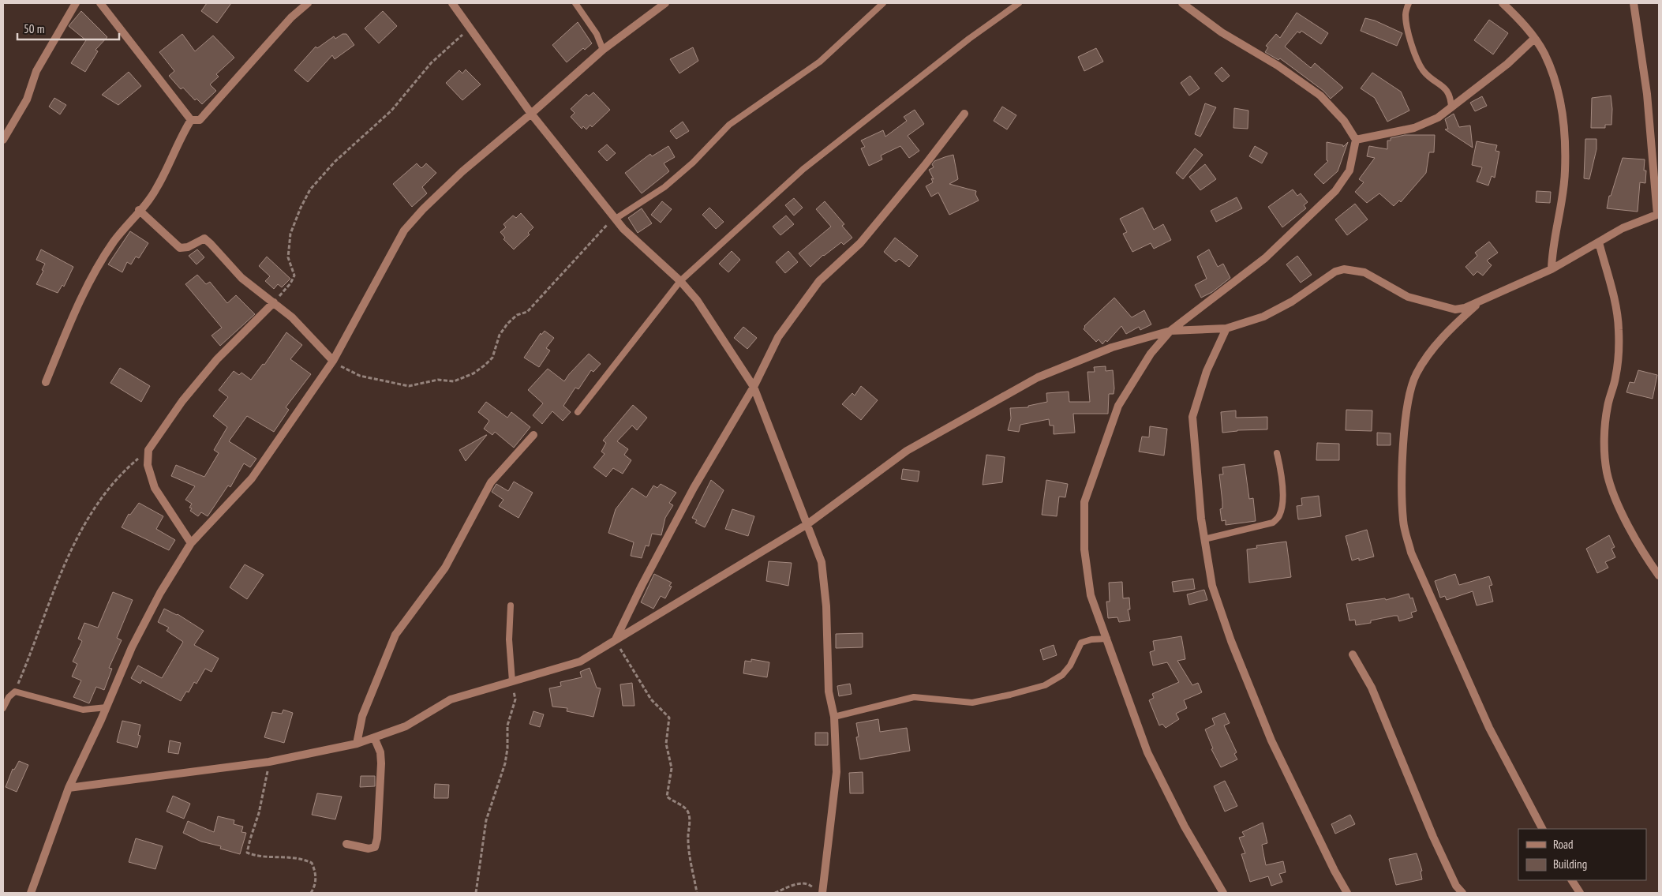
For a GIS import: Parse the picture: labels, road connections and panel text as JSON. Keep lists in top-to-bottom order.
{
  "legend": ["Road", "Building"],
  "scale_bar": "50 m"
}
